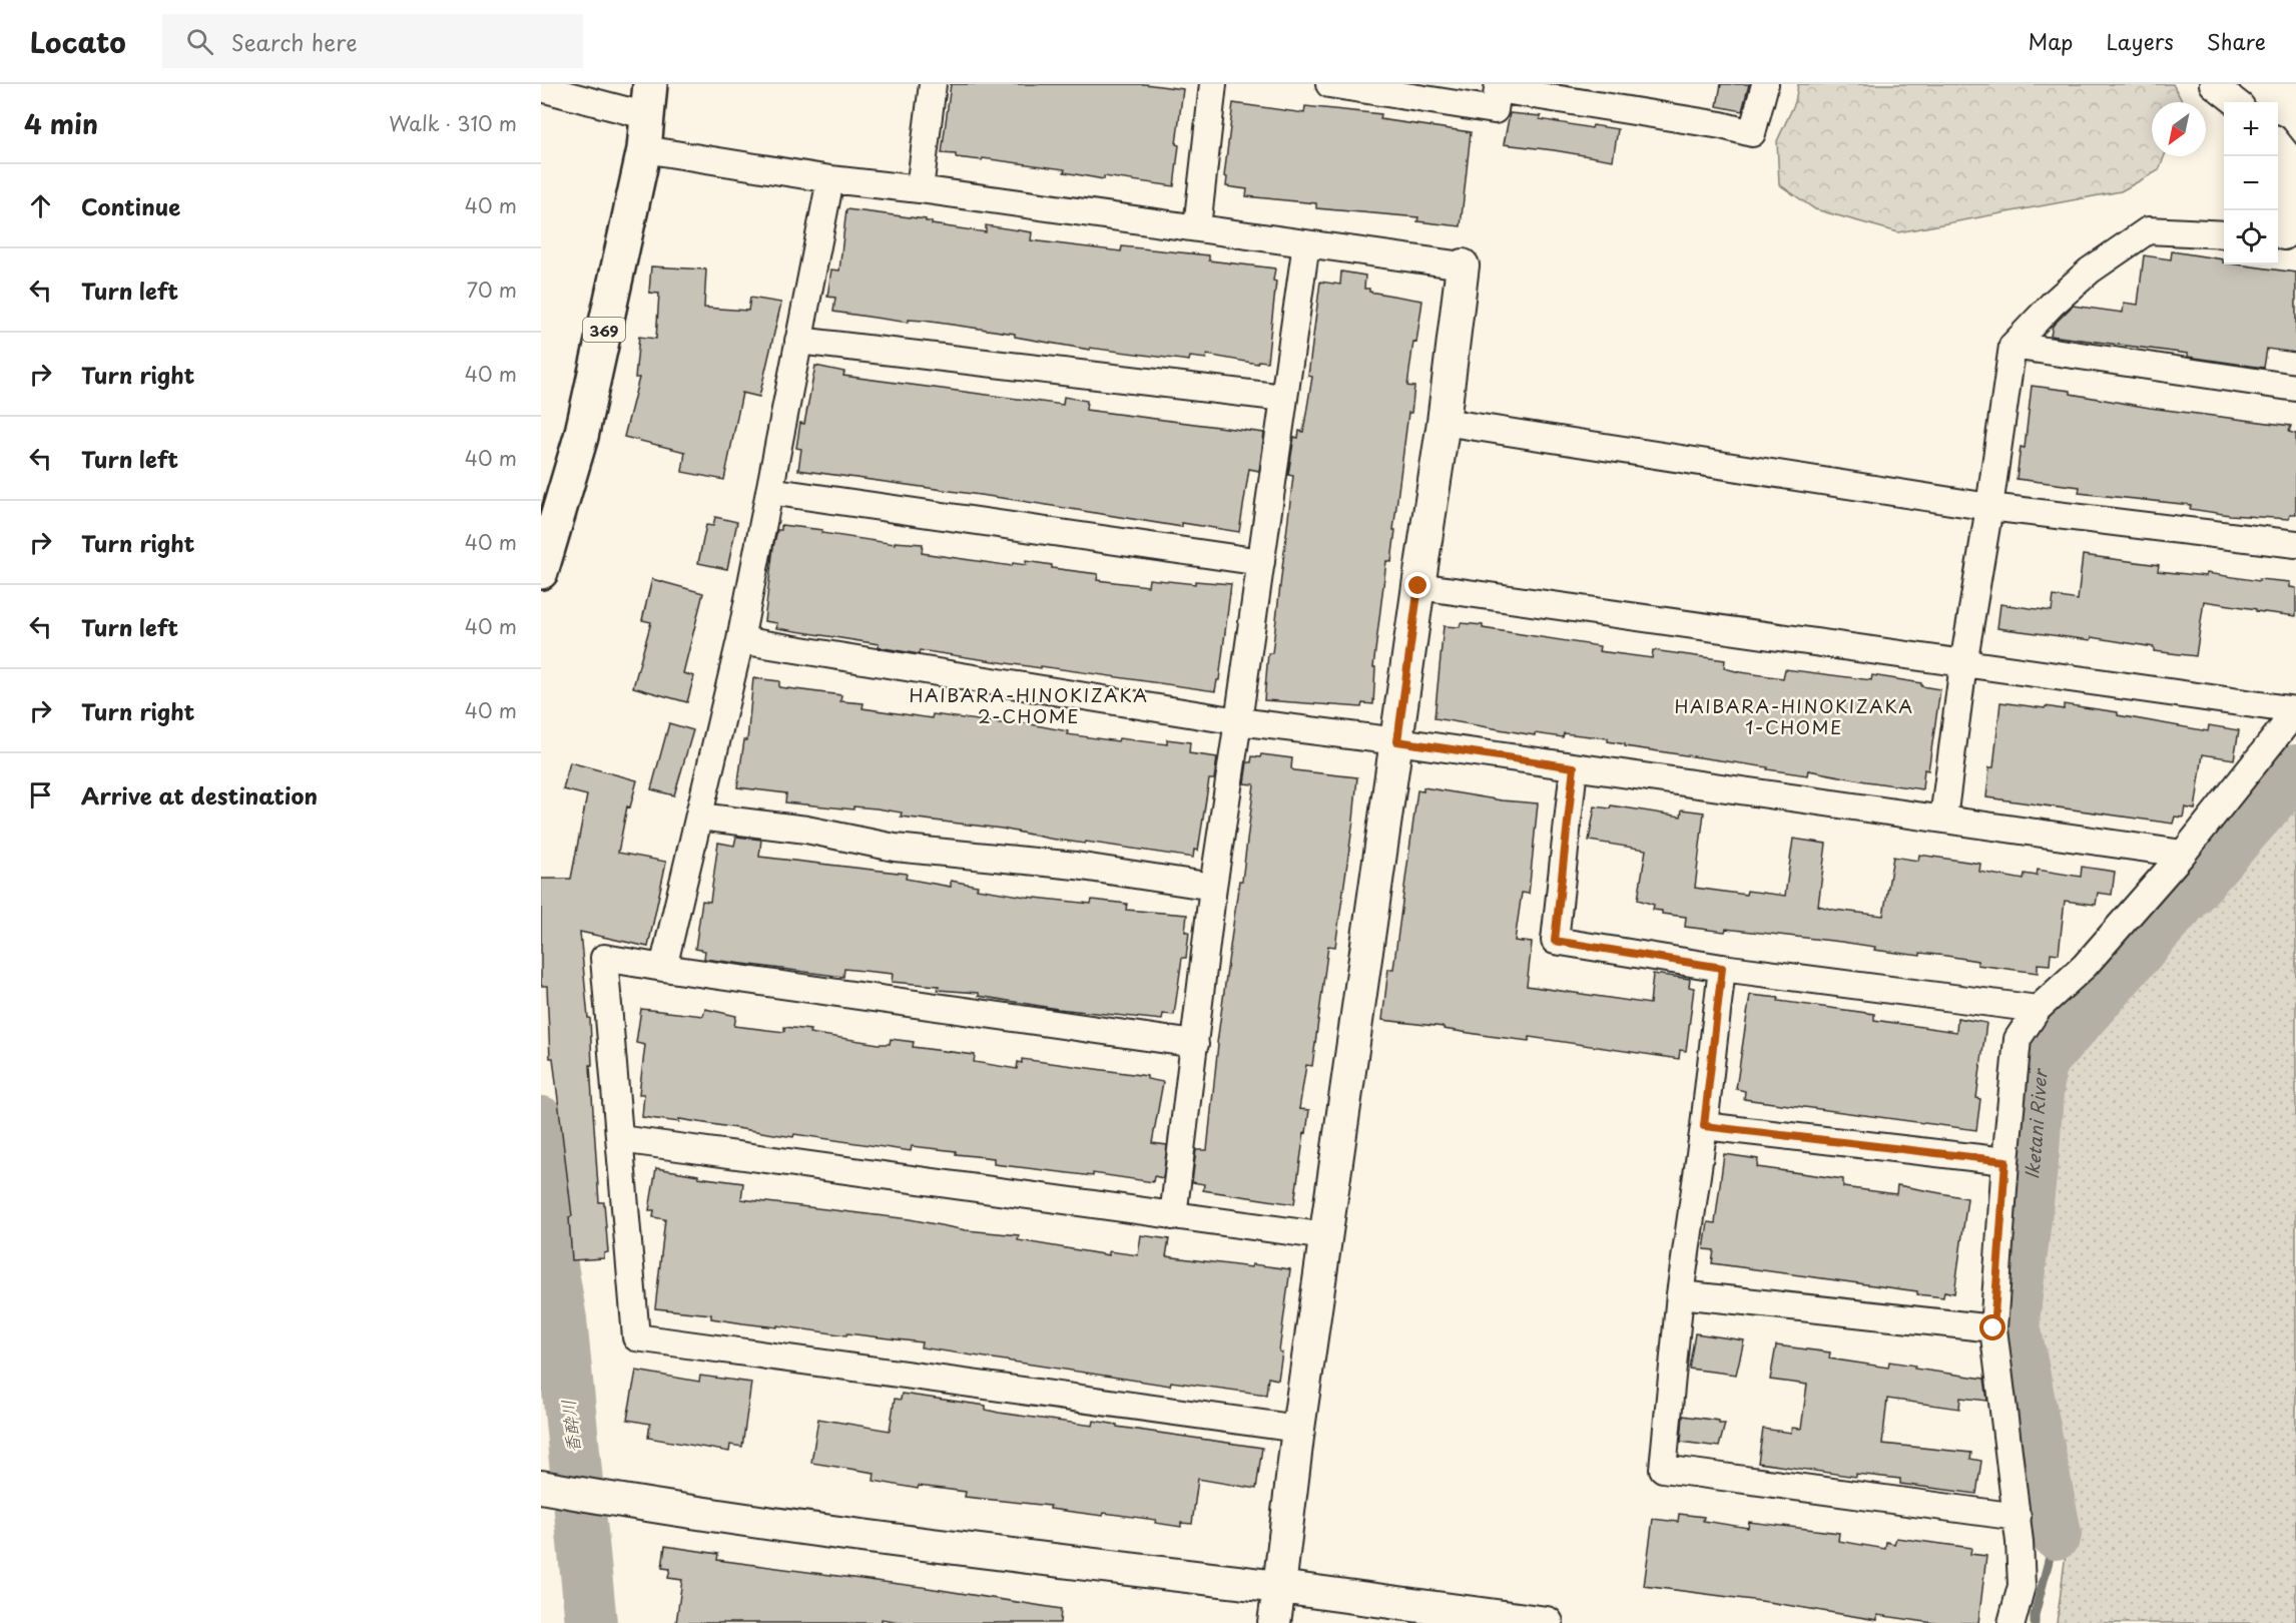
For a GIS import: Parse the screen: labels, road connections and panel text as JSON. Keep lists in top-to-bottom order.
{
  "streets": {
    "highway": ["369"]
  },
  "districts": ["HAIBARA-HINOKIZAKA 2-CHOME", "HAIBARA-HINOKIZAKA 1-CHOME"],
  "water": ["Iketani River", "香酔川"],
  "north": "bottom left",
  "page": {
    "header": "Locato",
    "search": "Search here",
    "nav": ["Map", "Layers", "Share"],
    "heading": ["4 min", "Walk · 310 m"],
    "map_buttons": ["+", "−"],
    "list": [
      ["Continue", "40 m"],
      ["Turn left", "70 m"],
      ["Turn right", "40 m"],
      ["Turn left", "40 m"],
      ["Turn right", "40 m"],
      ["Turn left", "40 m"],
      ["Turn right", "40 m"],
      "Arrive at destination"
    ]
  }
}
